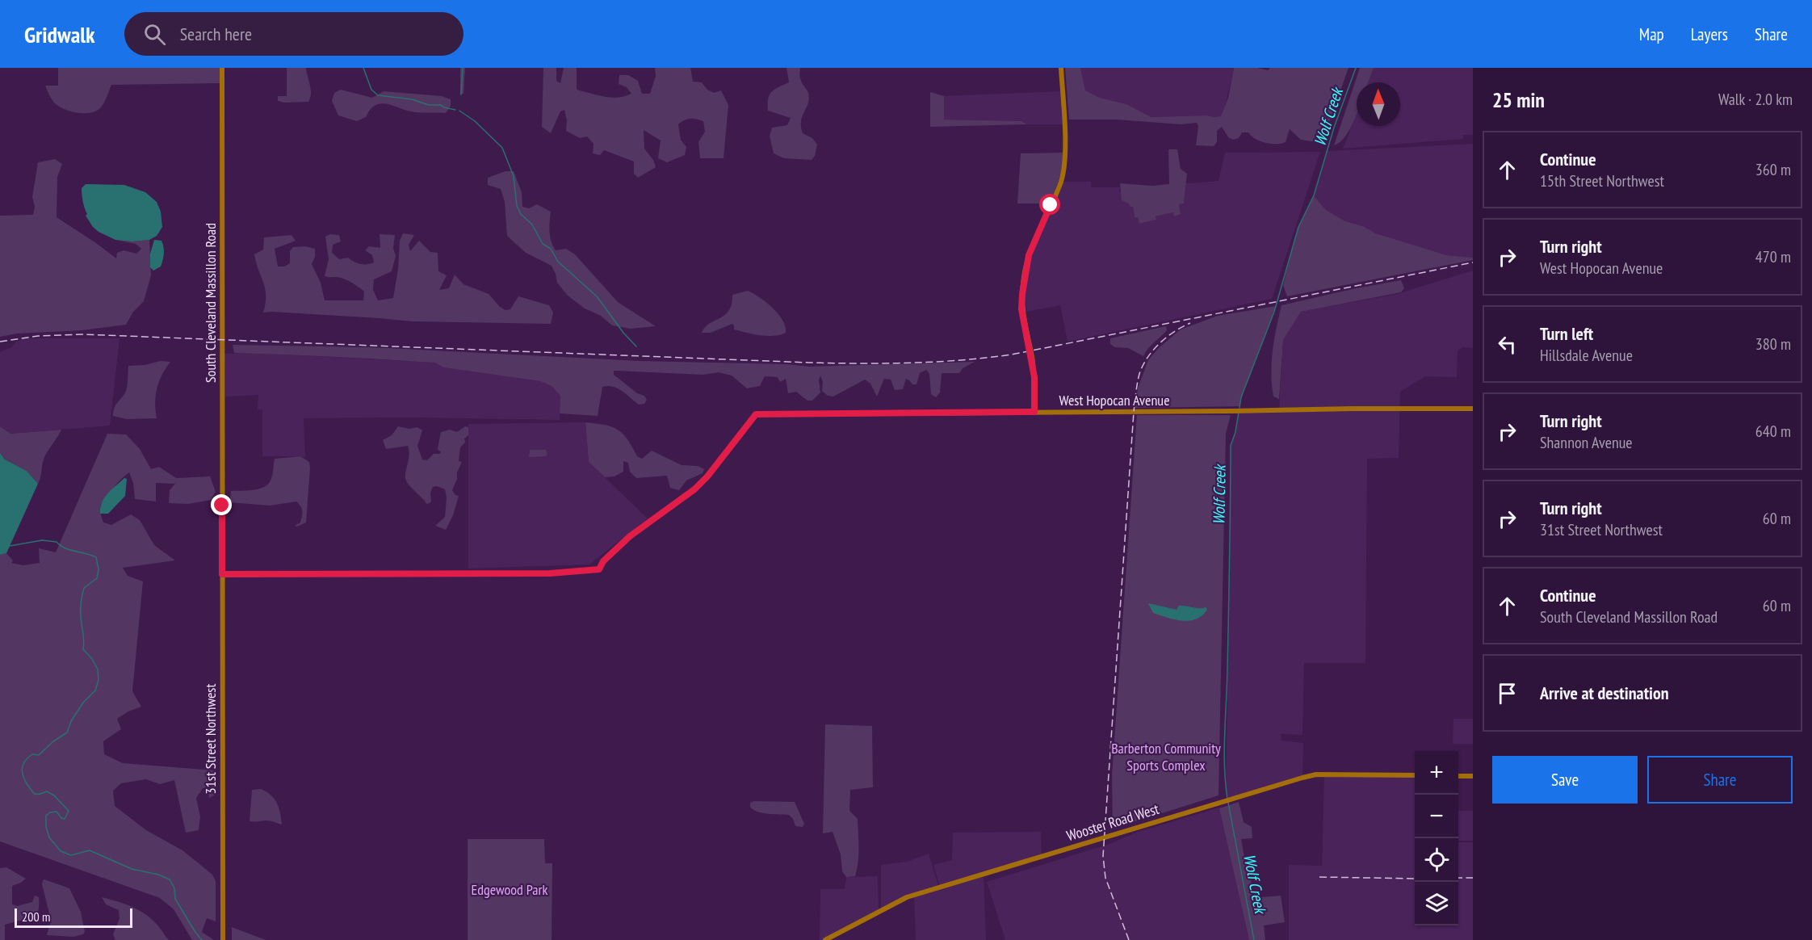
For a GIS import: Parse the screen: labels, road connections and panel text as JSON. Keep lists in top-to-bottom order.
{
  "streets": {
    "street": [
      "South Cleveland Massillon Road",
      "West Hopocan Avenue",
      "31st Street Northwest",
      "Wooster Road West"
    ]
  },
  "crossings": [
    ["South Cleveland Massillon Road", "31st Street Northwest"],
    ["West Hopocan Avenue", "31st Street Northwest"]
  ],
  "water": ["Wolf Creek"],
  "parks": ["Barberton Community Sports Complex", "Edgewood Park"],
  "scale_bar": "200 m",
  "north": "top",
  "page": {
    "header": "Gridwalk",
    "search": "Search here",
    "nav": ["Map", "Layers", "Share"],
    "heading": ["25 min", "Walk · 2.0 km"],
    "list": [
      ["Continue", "15th Street Northwest", "360 m"],
      ["Turn right", "West Hopocan Avenue", "470 m"],
      ["Turn left", "Hillsdale Avenue", "380 m"],
      ["Turn right", "Shannon Avenue", "640 m"],
      ["Turn right", "31st Street Northwest", "60 m"],
      ["Continue", "South Cleveland Massillon Road", "60 m"],
      "Arrive at destination"
    ],
    "buttons": ["Save", "Share"],
    "map_buttons": ["+", "−"],
    "scale": "200 m"
  }
}
